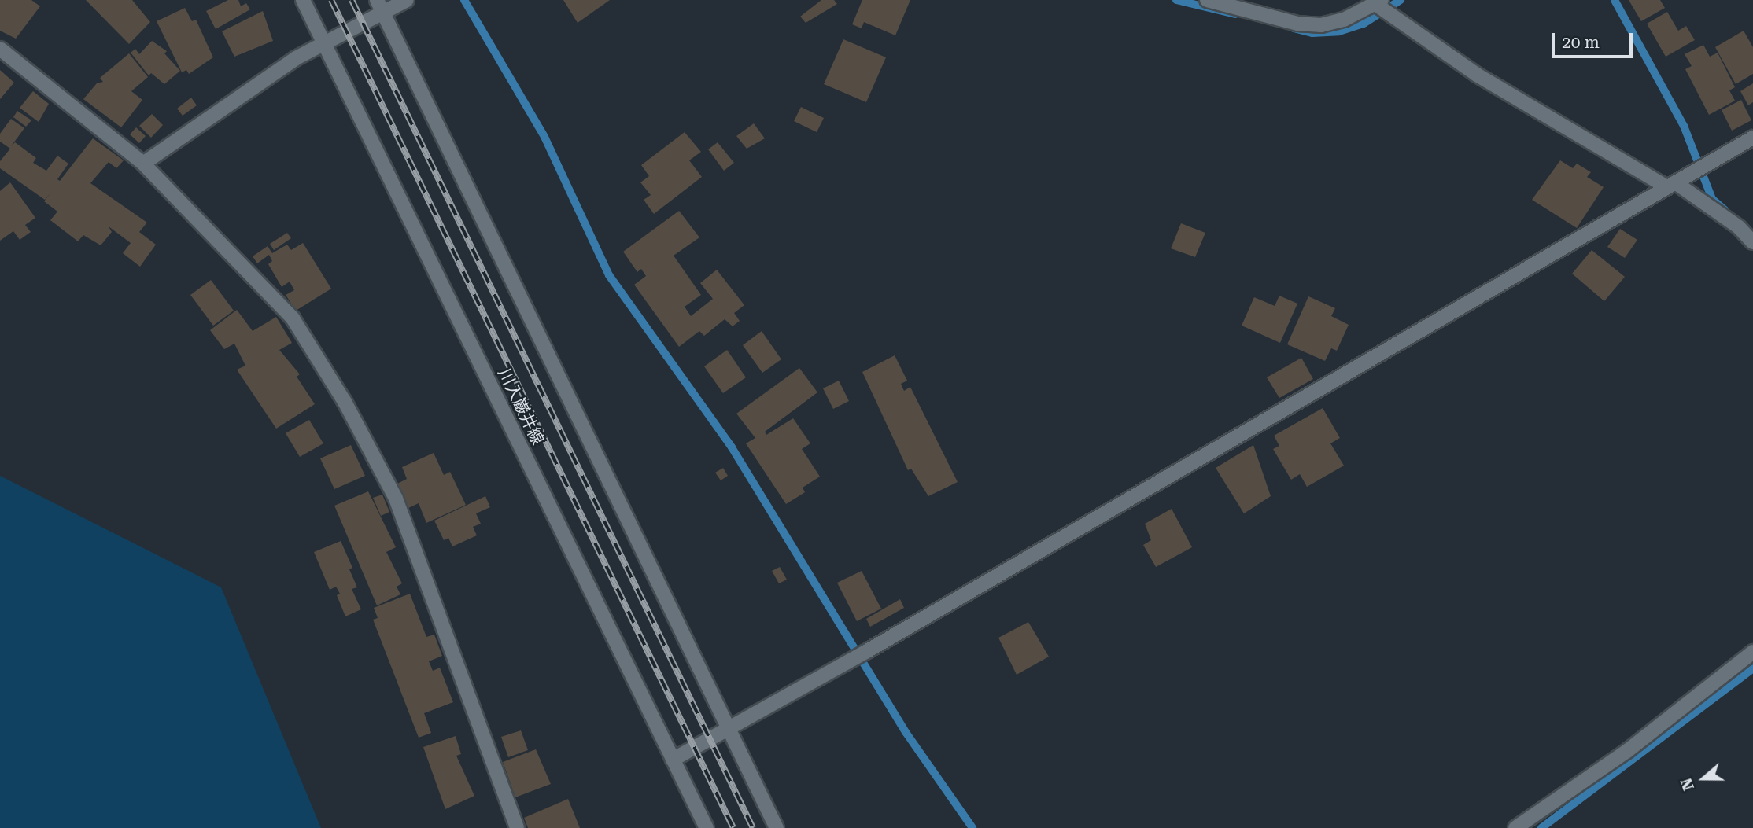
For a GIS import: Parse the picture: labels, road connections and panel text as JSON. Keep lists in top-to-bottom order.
{
  "streets": {
    "street": ["川入巌井線"]
  },
  "scale_bar": "20 m",
  "north": "left"
}
